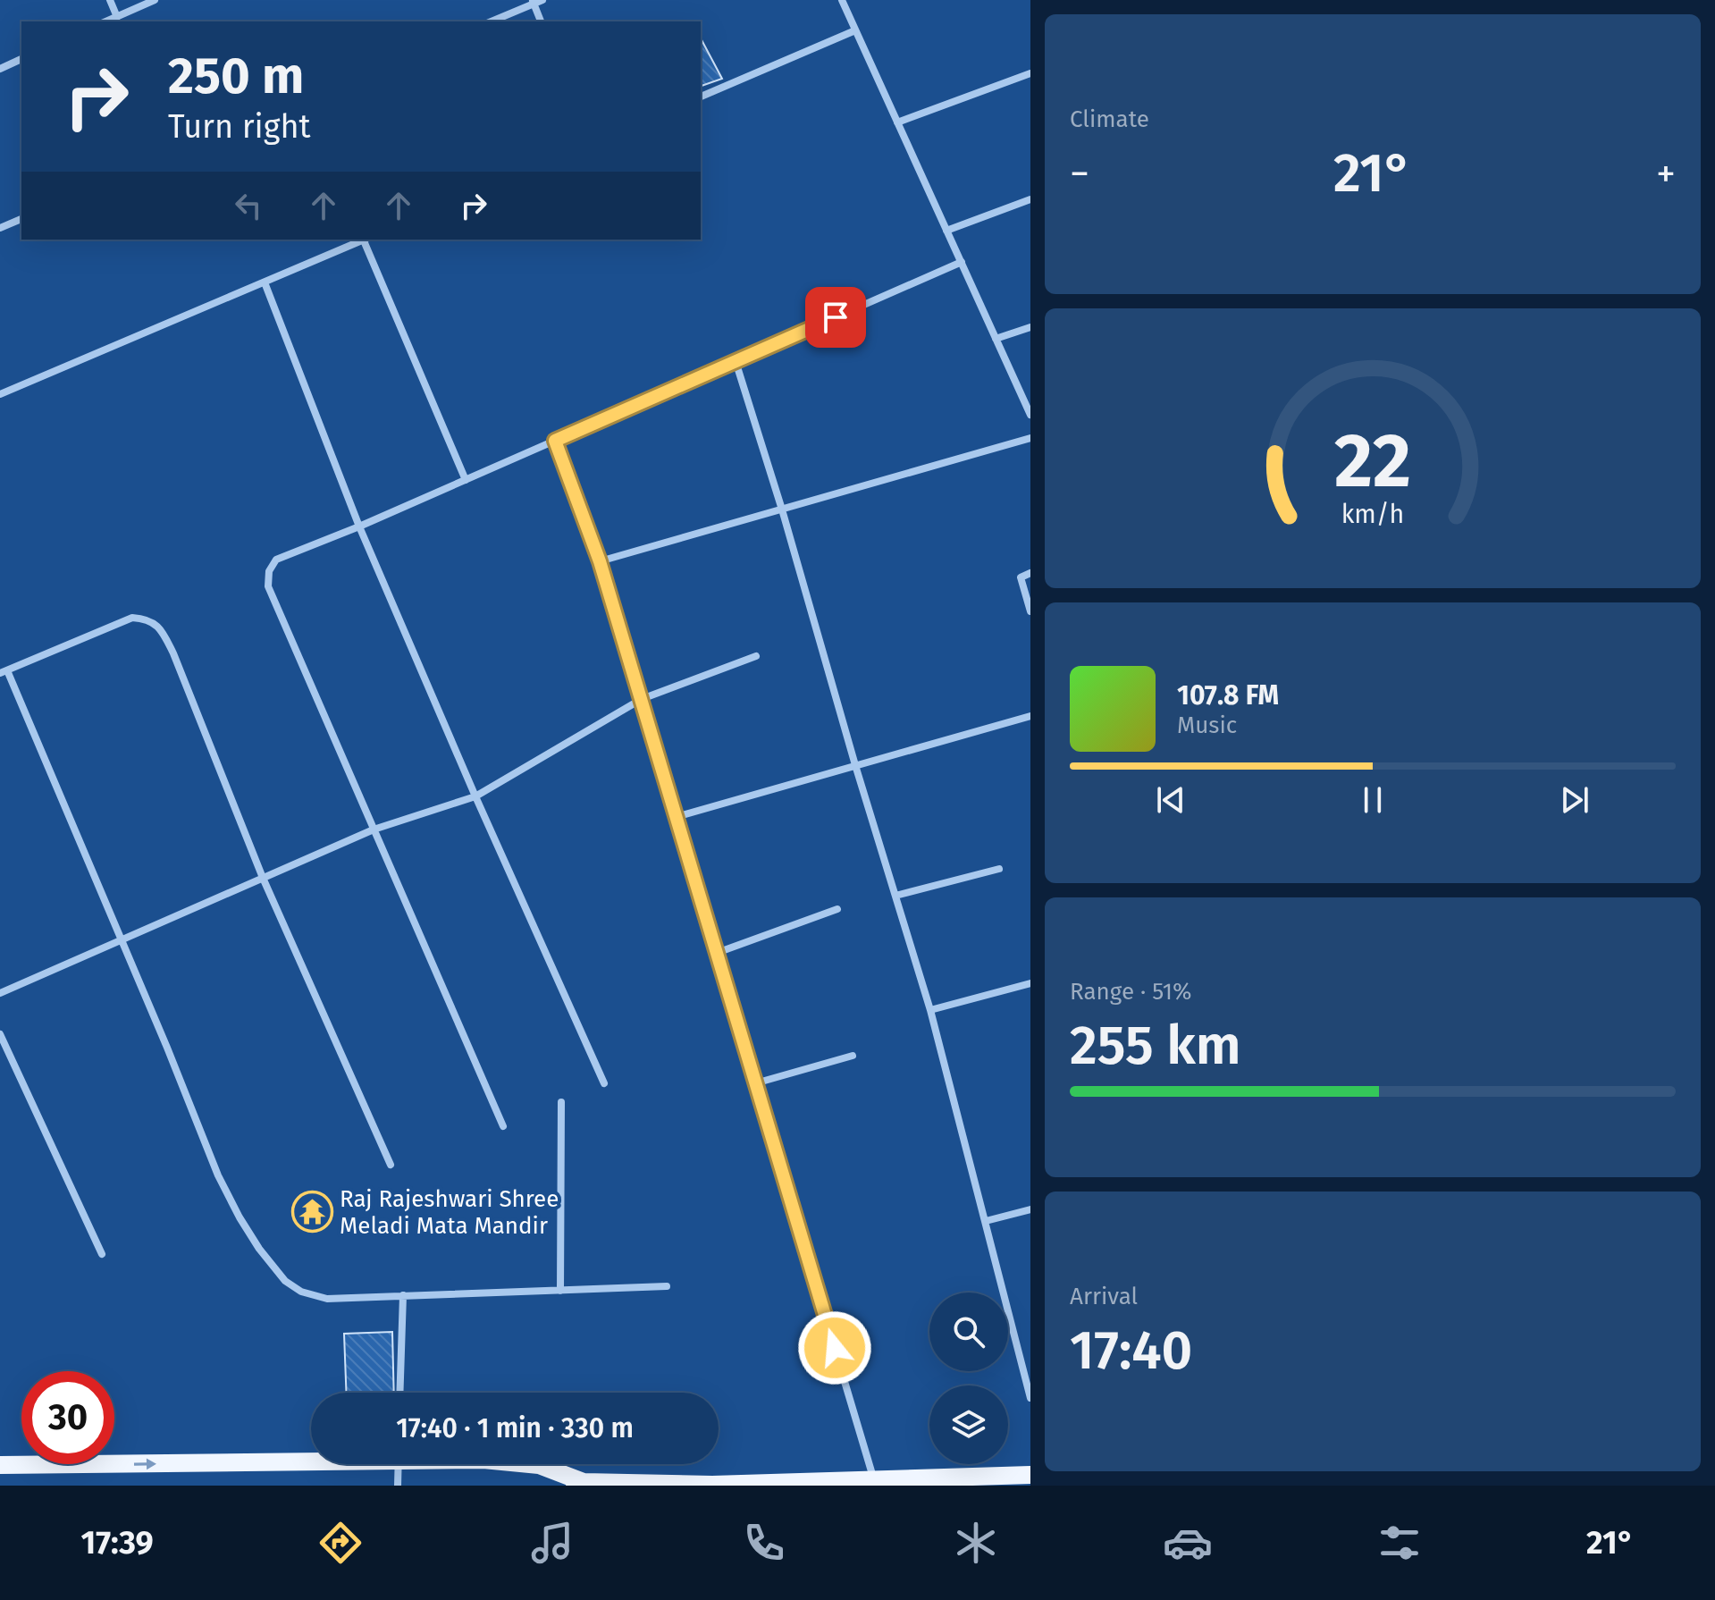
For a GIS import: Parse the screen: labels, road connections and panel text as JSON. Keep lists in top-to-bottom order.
{
  "places": {
    "temple": ["Raj Rajeshwari Shree Meladi Mata Mandir"]
  },
  "page": {
    "tile": [
      "Climate",
      ["Range · 51%", "255 km"],
      ["Arrival", "17:40"]
    ],
    "turn": ["250 m", "Turn right"],
    "heat": ["−", "21°", "+"],
    "song": ["107.8 FM", "Music"],
    "limit": "30",
    "trip": "17:40 · 1 min · 330 m",
    "tabs": ["17:39", "21°"],
    "gauge": ["22", "km/h"]
  }
}
